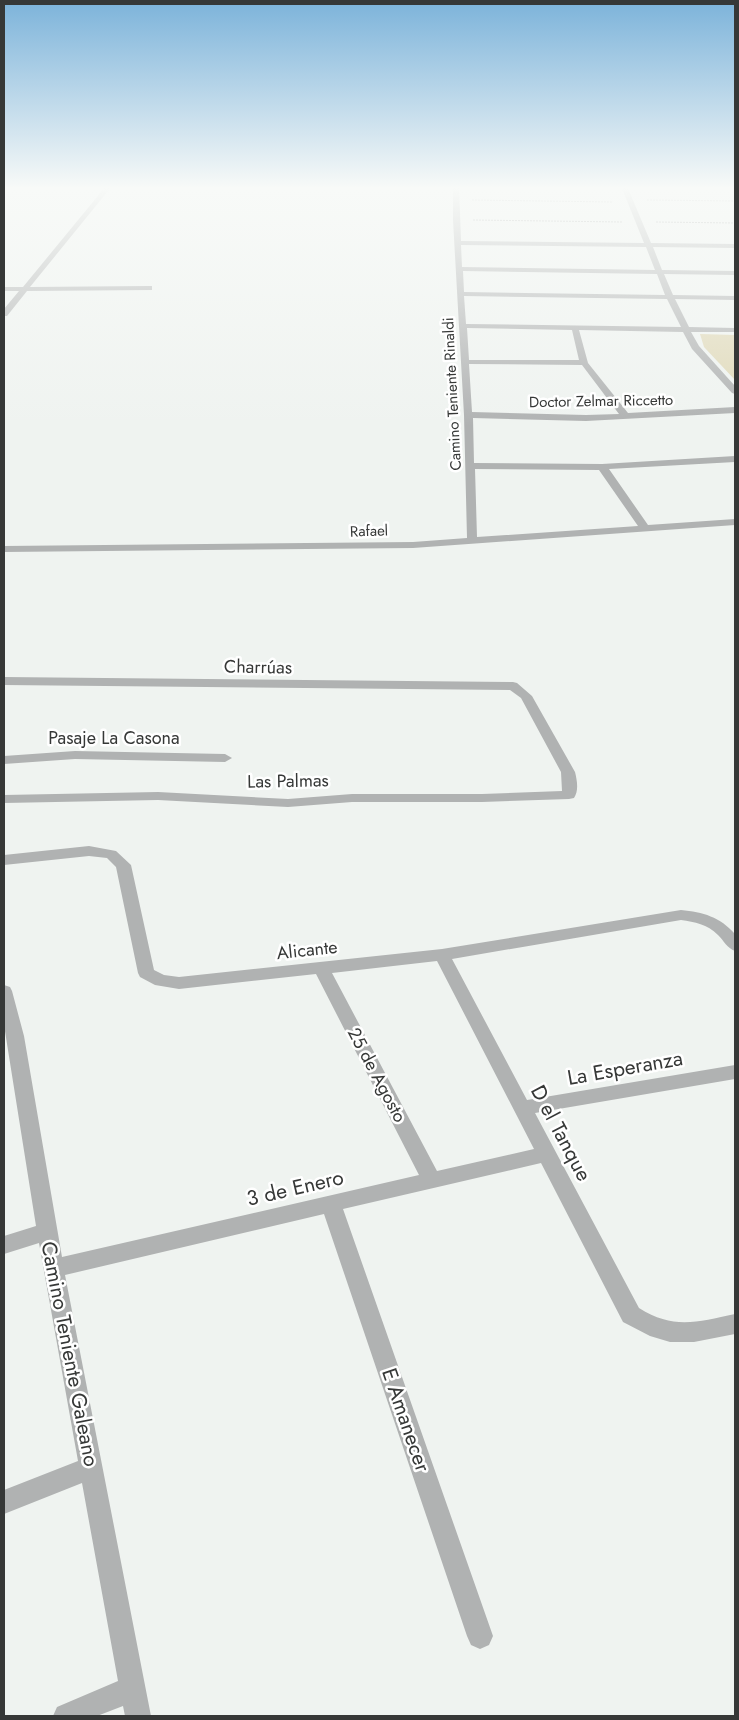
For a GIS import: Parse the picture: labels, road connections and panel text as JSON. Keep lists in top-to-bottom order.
{
  "streets": {
    "street": [
      "Camino Teniente Rinaldi",
      "Doctor Zelmar Riccetto",
      "Rafael",
      "Charrúas",
      "Pasaje La Casona",
      "Las Palmas",
      "Alicante",
      "La Esperanza",
      "25 de Agosto",
      "D el Tanque",
      "3 de Enero",
      "Camino Teniente Galeano",
      "E Amanecer"
    ]
  },
  "crossings": [
    ["Camino Teniente Rinaldi", "Doctor Zelmar Riccetto"],
    ["Camino Teniente Rinaldi", "Rafael"],
    ["Charrúas", "Las Palmas"],
    ["Alicante", "25 de Agosto"],
    ["Alicante", "D el Tanque"],
    ["La Esperanza", "D el Tanque"],
    ["25 de Agosto", "3 de Enero"],
    ["D el Tanque", "3 de Enero"],
    ["3 de Enero", "Camino Teniente Galeano"],
    ["3 de Enero", "E Amanecer"]
  ]
}
